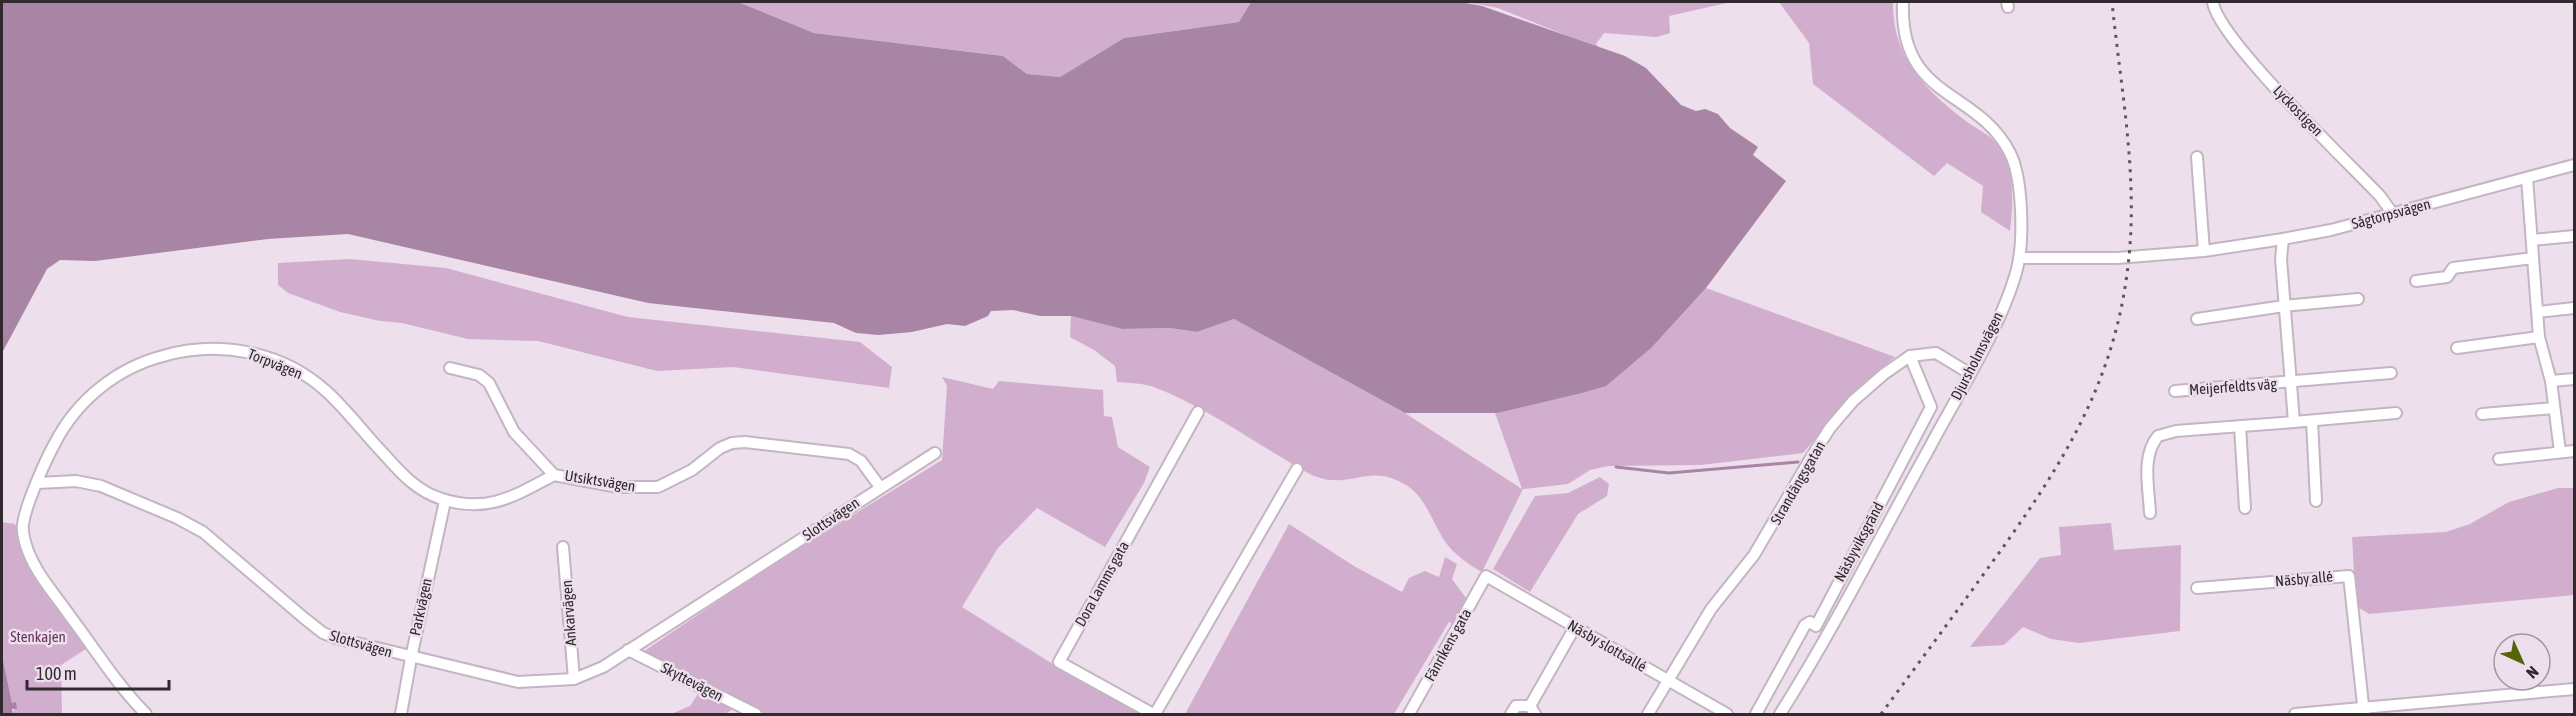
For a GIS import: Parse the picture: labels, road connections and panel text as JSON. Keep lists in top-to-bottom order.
{
  "streets": {
    "street": [
      "Lyckostigen",
      "Sågtorpsvägen",
      "Djursholmsvägen",
      "Torpvägen",
      "Meijerfeldts väg",
      "Utsiktsvägen",
      "Strandängsgatan",
      "Slottsvägen",
      "Näsbyviksgränd",
      "Näsby allé",
      "Dora Lamms gata",
      "Parkvägen",
      "Ankarvägen",
      "Fänrikens gata",
      "Näsby slottsallé",
      "Skyttevägen"
    ]
  },
  "crossings": [
    ["Lyckostigen", "Sågtorpsvägen"],
    ["Sågtorpsvägen", "Djursholmsvägen"],
    ["Sågtorpsvägen", "Meijerfeldts väg"],
    ["Torpvägen", "Utsiktsvägen"],
    ["Torpvägen", "Slottsvägen"],
    ["Torpvägen", "Parkvägen"],
    ["Utsiktsvägen", "Slottsvägen"],
    ["Strandängsgatan", "Näsbyviksgränd"],
    ["Strandängsgatan", "Näsby slottsallé"],
    ["Slottsvägen", "Parkvägen"],
    ["Slottsvägen", "Ankarvägen"],
    ["Slottsvägen", "Skyttevägen"],
    ["Fänrikens gata", "Näsby slottsallé"]
  ],
  "parks": ["Stenkajen"],
  "scale_bar": "100 m",
  "north": "bottom right"
}
